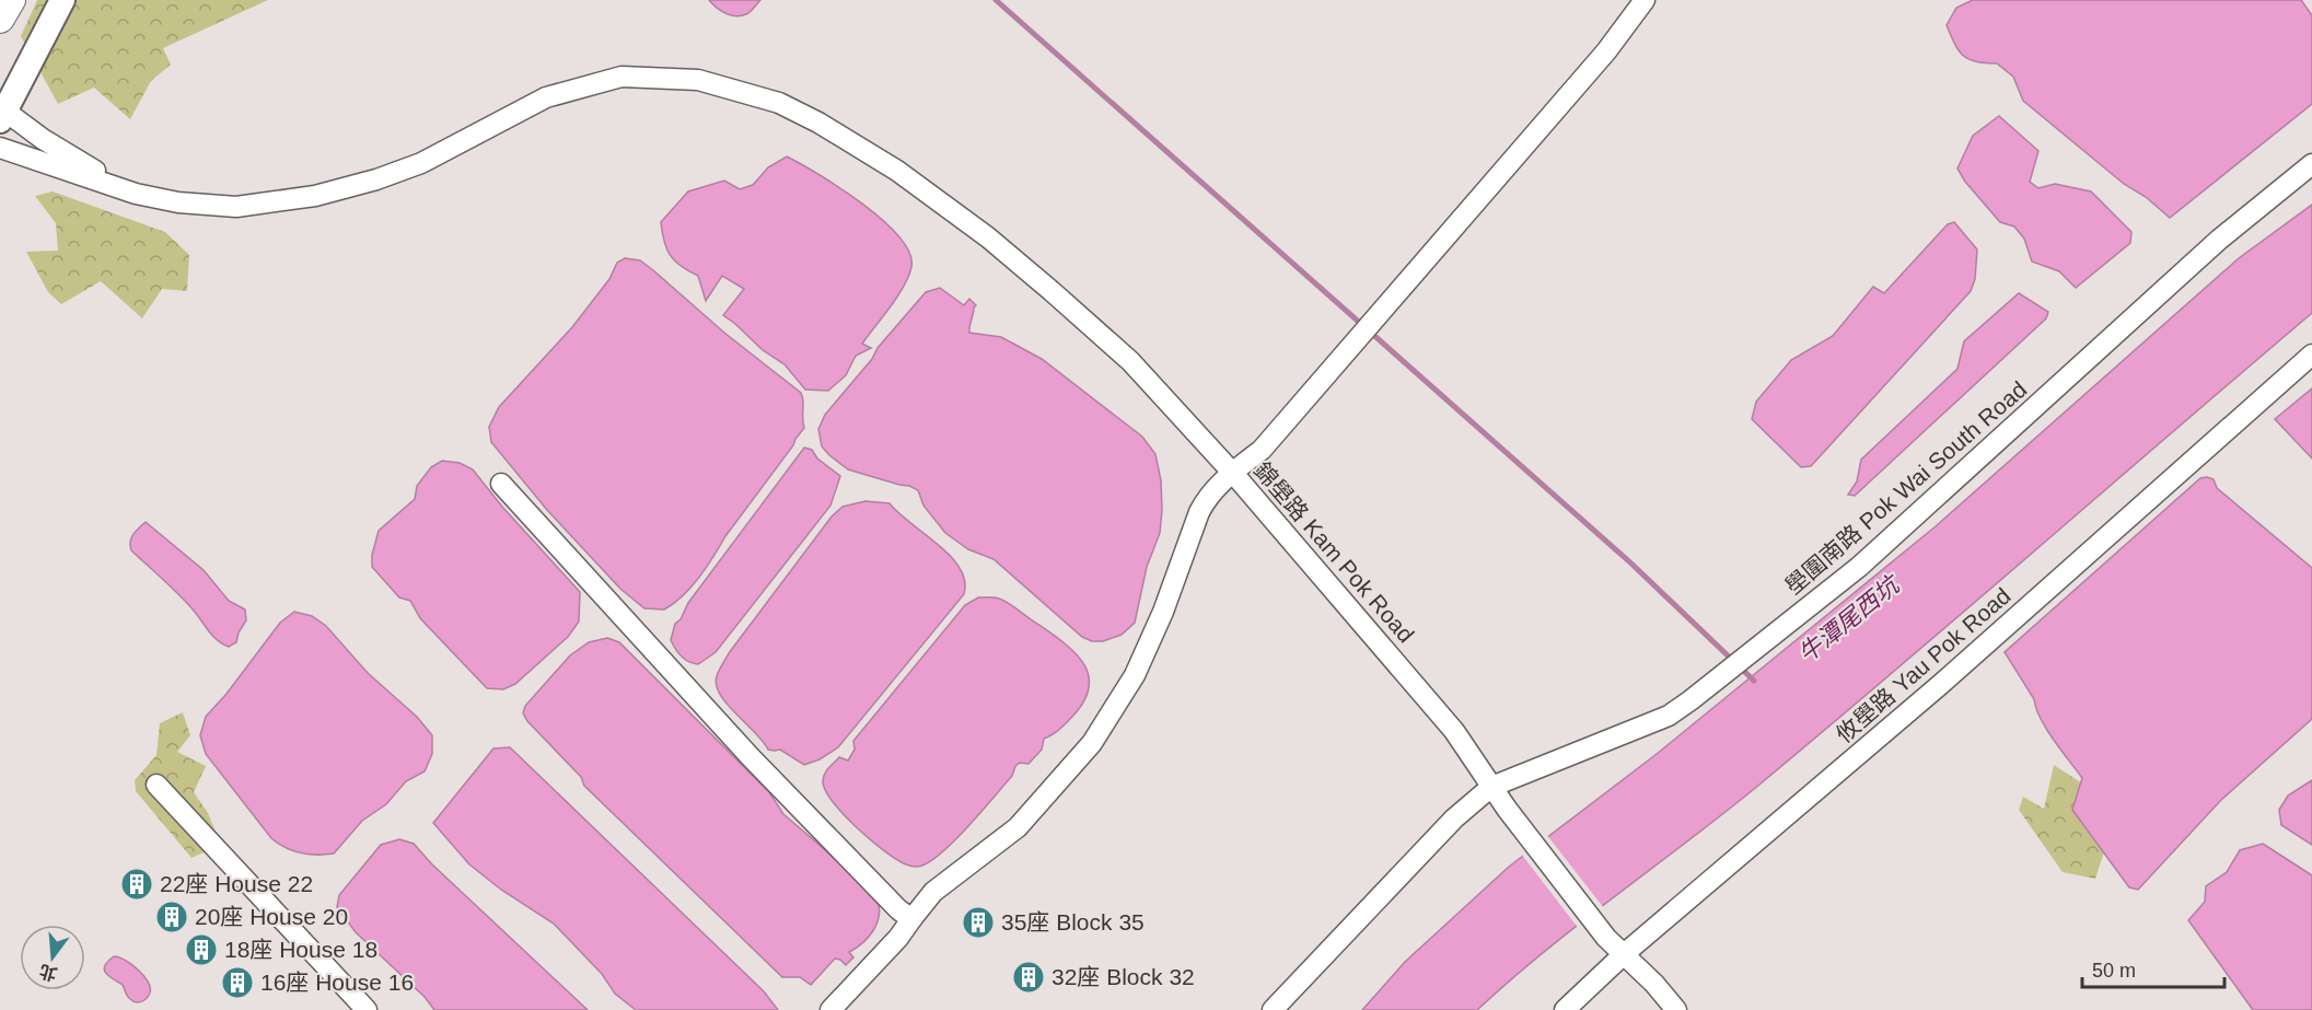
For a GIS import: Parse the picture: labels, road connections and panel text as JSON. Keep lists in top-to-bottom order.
{
  "streets": {
    "street": ["壆圍南路 Pok Wai South Road", "錦壆路 Kam Pok Road", "攸壆路 Yau Pok Road"]
  },
  "crossings": [
    ["壆圍南路 Pok Wai South Road", "錦壆路 Kam Pok Road"],
    ["錦壆路 Kam Pok Road", "攸壆路 Yau Pok Road"]
  ],
  "water": ["牛潭尾西坑"],
  "places": {
    "building": [
      "22座 House 22",
      "20座 House 20",
      "35座 Block 35",
      "18座 House 18",
      "32座 Block 32",
      "16座 House 16"
    ]
  },
  "scale_bar": "50 m",
  "north": "bottom"
}
